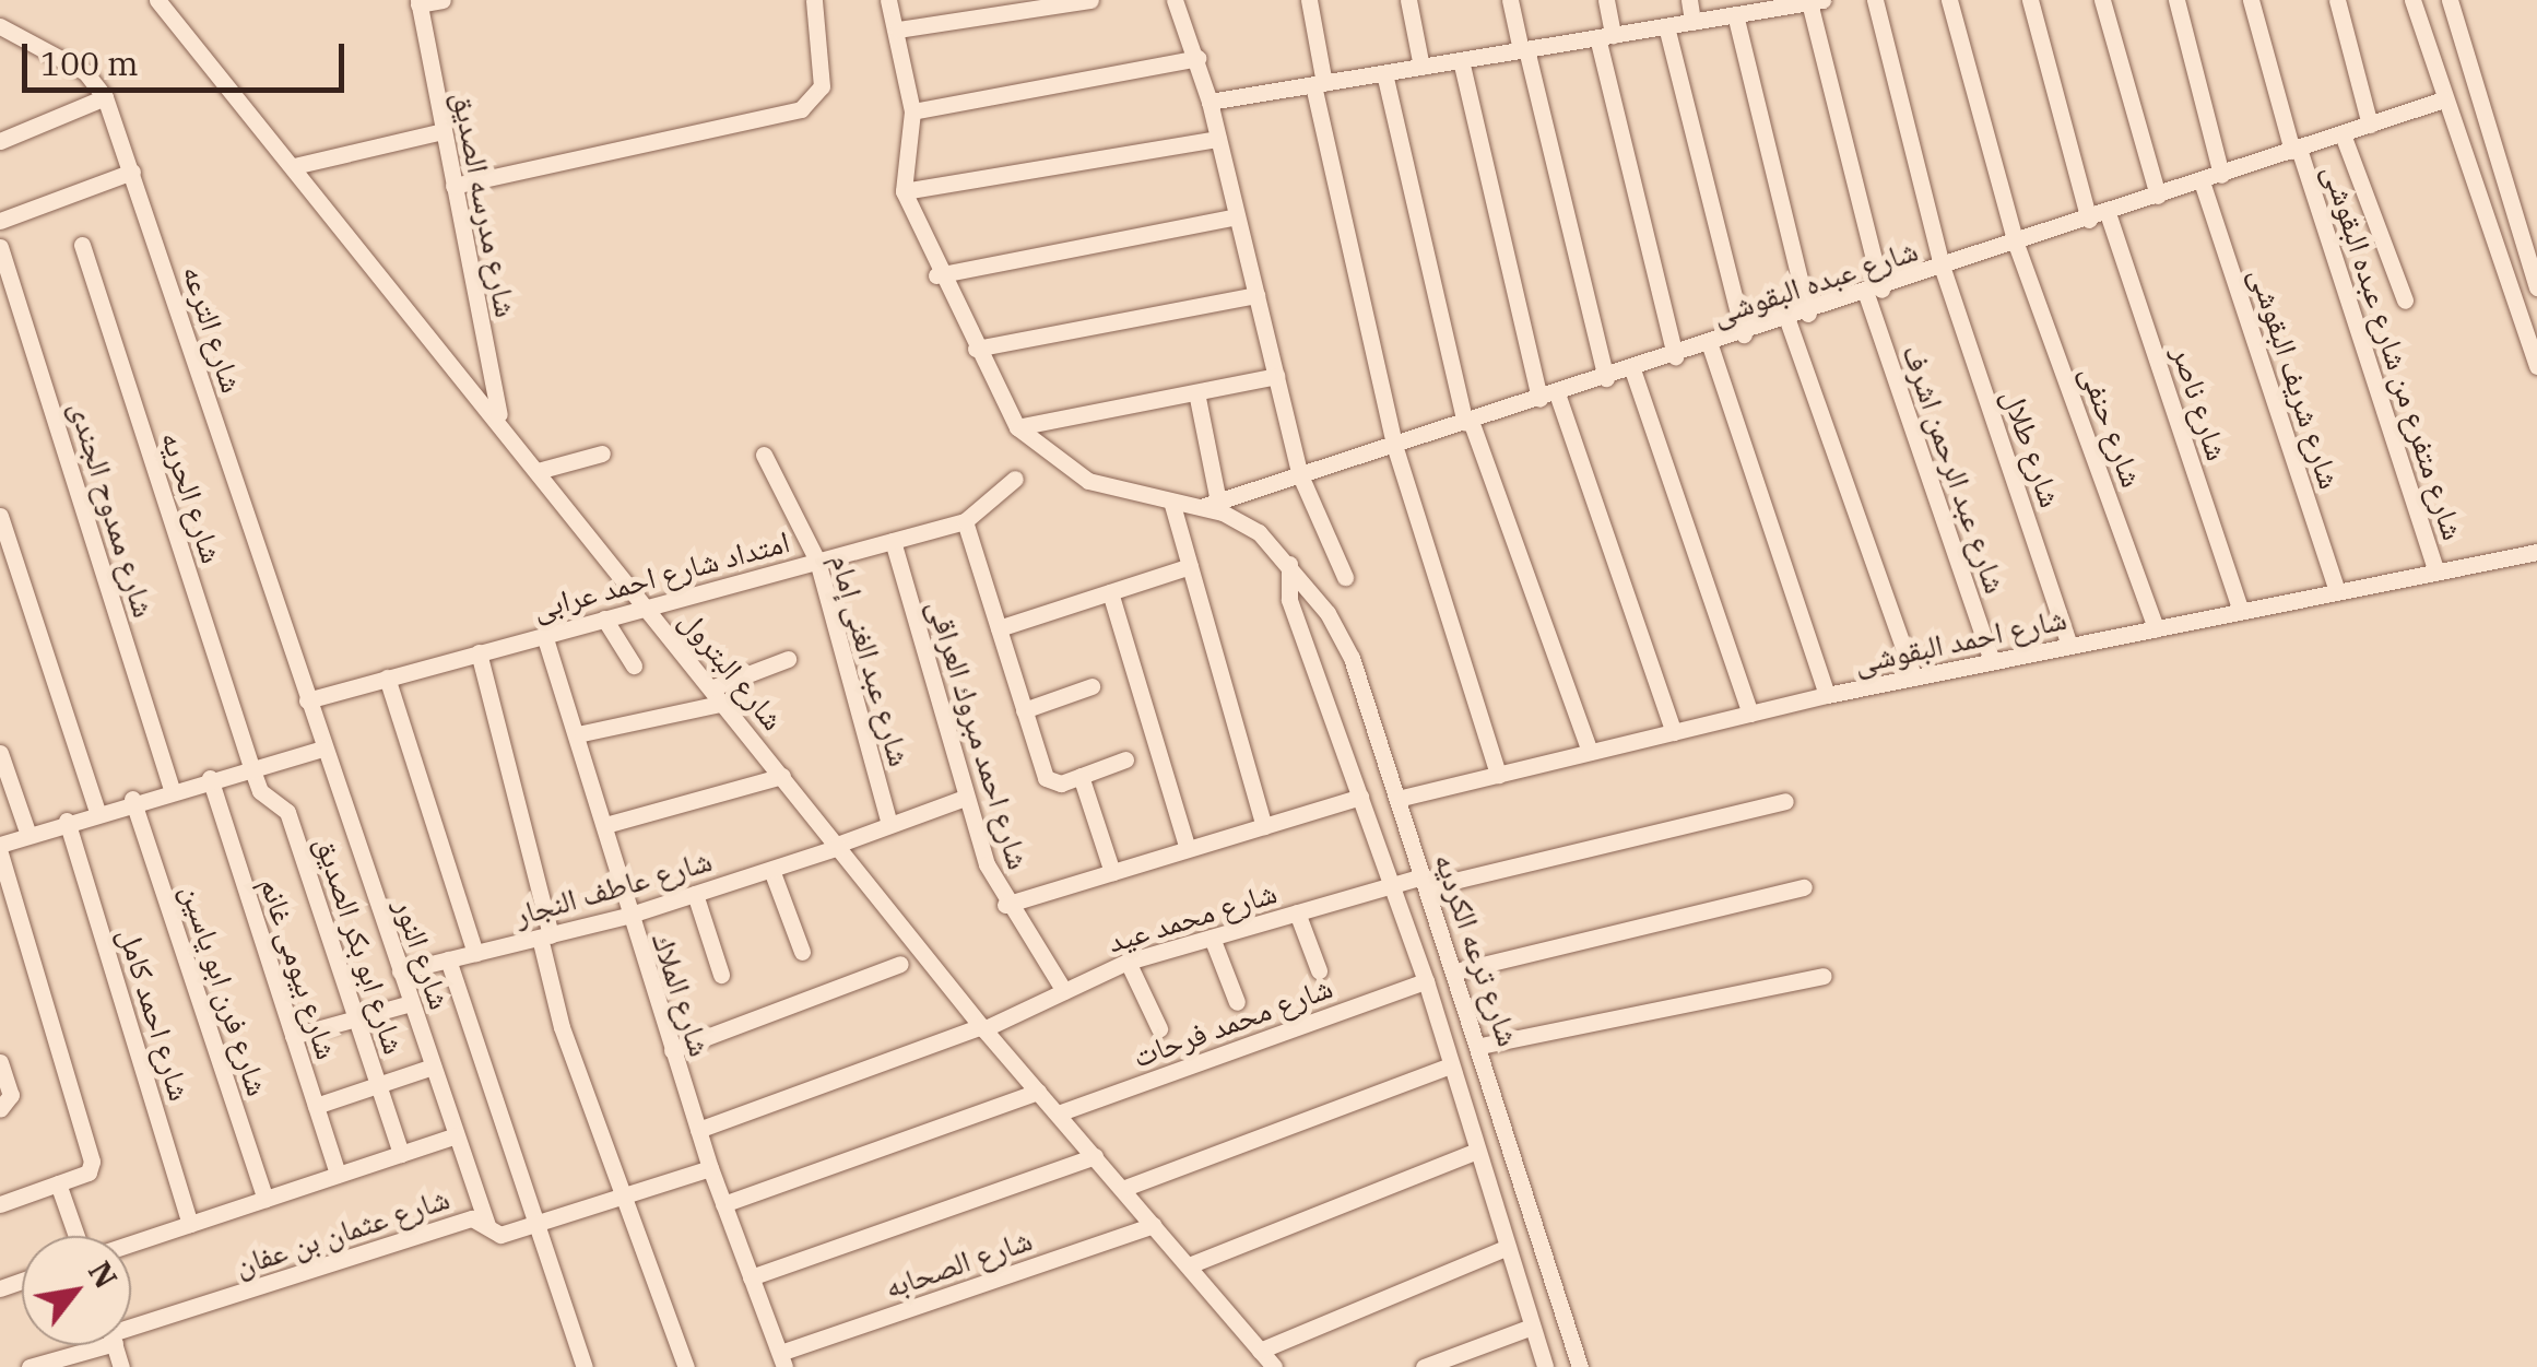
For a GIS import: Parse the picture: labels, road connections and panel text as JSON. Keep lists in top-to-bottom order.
{
  "streets": {
    "street": [
      "شارع مدرسه الصديق",
      "شارع عبده البقوشى",
      "شارع الترعه",
      "شارع متفرع من شارع عبده البقوشى",
      "شارع شريف البقوشى",
      "شارع ناصر",
      "شارع حنفى",
      "شارع طلال",
      "شارع عبد الرحمن اشرف",
      "شارع الحريه",
      "شارع ممدوح الجندى",
      "امتداد شارع احمد عرابى",
      "شارع احمد البقوشى",
      "شارع عبد الغنى إمام",
      "شارع البترول",
      "شارع احمد مبروك العراقى",
      "شارع عاطف النجار",
      "شارع محمد عيد",
      "شارع ابو بكر الصديق",
      "شارع ترعه الكرديه",
      "شارع النور",
      "شارع بيومى غانم",
      "شارع فرن ابو ياسين",
      "شارع الملاك",
      "شارع احمد كامل",
      "شارع محمد فرحات",
      "شارع عثمان بن عفان",
      "شارع الصحابه"
    ]
  },
  "crossings": [
    ["شارع مدرسه الصديق", "شارع البترول"],
    ["شارع عبده البقوشى", "شارع متفرع من شارع عبده البقوشى"],
    ["شارع عبده البقوشى", "شارع شريف البقوشى"],
    ["شارع عبده البقوشى", "شارع ناصر"],
    ["شارع عبده البقوشى", "شارع حنفى"],
    ["شارع عبده البقوشى", "شارع طلال"],
    ["شارع عبده البقوشى", "شارع عبد الرحمن اشرف"],
    ["شارع عبده البقوشى", "شارع ترعه الكرديه"],
    ["شارع الترعه", "امتداد شارع احمد عرابى"],
    ["شارع الترعه", "شارع النور"],
    ["شارع متفرع من شارع عبده البقوشى", "شارع احمد البقوشى"],
    ["شارع شريف البقوشى", "شارع احمد البقوشى"],
    ["شارع ناصر", "شارع احمد البقوشى"],
    ["شارع حنفى", "شارع احمد البقوشى"],
    ["شارع طلال", "شارع احمد البقوشى"],
    ["شارع عبد الرحمن اشرف", "شارع احمد البقوشى"],
    ["شارع الحريه", "شارع ابو بكر الصديق"],
    ["امتداد شارع احمد عرابى", "شارع عبد الغنى إمام"],
    ["امتداد شارع احمد عرابى", "شارع البترول"],
    ["امتداد شارع احمد عرابى", "شارع احمد مبروك العراقى"],
    ["امتداد شارع احمد عرابى", "شارع النور"],
    ["امتداد شارع احمد عرابى", "شارع الملاك"],
    ["شارع احمد البقوشى", "شارع ترعه الكرديه"],
    ["شارع عبد الغنى إمام", "شارع عاطف النجار"],
    ["شارع البترول", "شارع عاطف النجار"],
    ["شارع البترول", "شارع محمد عيد"],
    ["شارع البترول", "شارع محمد فرحات"],
    ["شارع البترول", "شارع الصحابه"],
    ["شارع احمد مبروك العراقى", "شارع عاطف النجار"],
    ["شارع احمد مبروك العراقى", "شارع محمد عيد"],
    ["شارع عاطف النجار", "شارع النور"],
    ["شارع عاطف النجار", "شارع الملاك"],
    ["شارع محمد عيد", "شارع ترعه الكرديه"],
    ["شارع محمد عيد", "شارع الملاك"],
    ["شارع ترعه الكرديه", "شارع محمد فرحات"],
    ["شارع النور", "شارع عثمان بن عفان"],
    ["شارع الملاك", "شارع عثمان بن عفان"],
    ["شارع الملاك", "شارع الصحابه"]
  ],
  "scale_bar": "100 m",
  "north": "top right"
}
